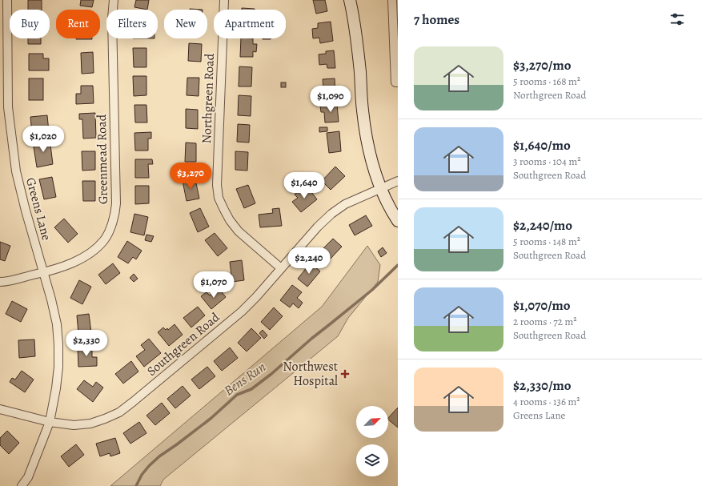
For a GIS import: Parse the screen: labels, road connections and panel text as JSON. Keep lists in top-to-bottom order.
{
  "streets": {
    "street": [
      "Northgreen Road",
      "Greenmead Road",
      "Greens Lane",
      "Southgreen Road"
    ]
  },
  "crossings": [
    ["Northgreen Road", "Southgreen Road"],
    ["Greenmead Road", "Greens Lane"],
    ["Greens Lane", "Southgreen Road"]
  ],
  "water": ["Bens Run"],
  "places": {
    "health": ["Northwest Hospital"]
  },
  "north": "top right",
  "page": {
    "heading": "7 homes",
    "chip": [
      "Buy",
      "Rent",
      "Filters",
      "New",
      "Apartment"
    ],
    "list": [
      {
        "name": "$3,270/mo",
        "note": "5 rooms · 168 m² · Northgreen Road"
      },
      {
        "name": "$1,640/mo",
        "note": "3 rooms · 104 m² · Southgreen Road"
      },
      {
        "name": "$2,240/mo",
        "note": "5 rooms · 148 m² · Southgreen Road"
      },
      {
        "name": "$1,070/mo",
        "note": "2 rooms · 72 m² · Southgreen Road"
      },
      {
        "name": "$2,330/mo",
        "note": "4 rooms · 136 m² · Greens Lane"
      }
    ],
    "price": [
      "$1,090",
      "$1,020",
      "$3,270",
      "$1,640",
      "$2,240",
      "$1,070",
      "$2,330"
    ]
  }
}
